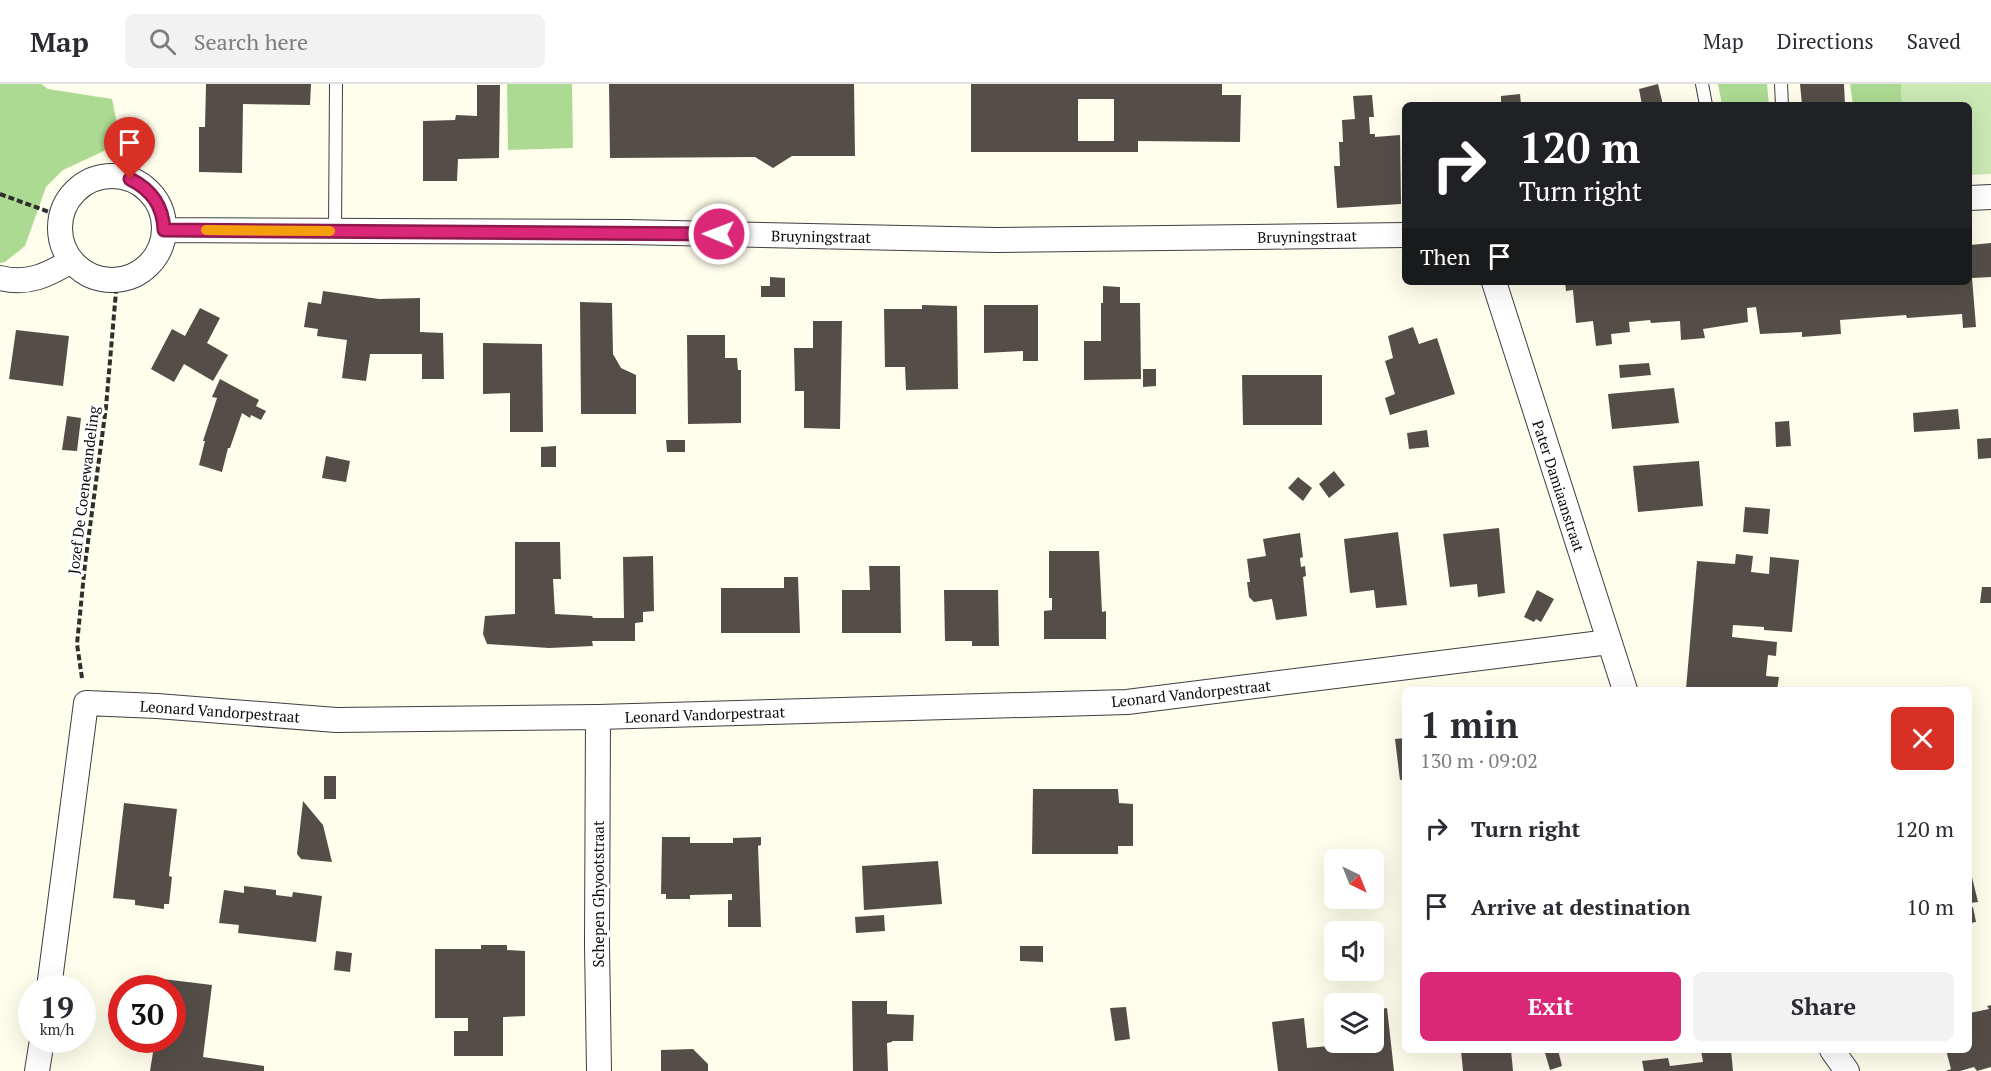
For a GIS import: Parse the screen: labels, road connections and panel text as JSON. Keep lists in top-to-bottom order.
{
  "streets": {
    "street": [
      "Bruyningstraat",
      "Pater Damiaanstraat",
      "Leonard Vandorpestraat",
      "Schepen Ghyootstraat"
    ],
    "path": ["Jozef De Coenewandeling"]
  },
  "crossings": [
    ["Bruyningstraat", "Jozef De Coenewandeling"],
    ["Pater Damiaanstraat", "Leonard Vandorpestraat"],
    ["Jozef De Coenewandeling", "Leonard Vandorpestraat"],
    ["Leonard Vandorpestraat", "Schepen Ghyootstraat"]
  ],
  "north": "bottom right",
  "page": {
    "header": "Map",
    "search": "Search here",
    "nav": ["Map", "Directions", "Saved"],
    "turn": ["120 m", "Turn right"],
    "then": "Then",
    "heading": ["1 min", "130 m · 09:02"],
    "list": [
      {
        "name": "Turn right",
        "value": "120 m"
      },
      {
        "name": "Arrive at destination",
        "value": "10 m"
      }
    ],
    "buttons": ["Exit", "Share"],
    "speed": "19 km/h",
    "limit": "30"
  }
}
